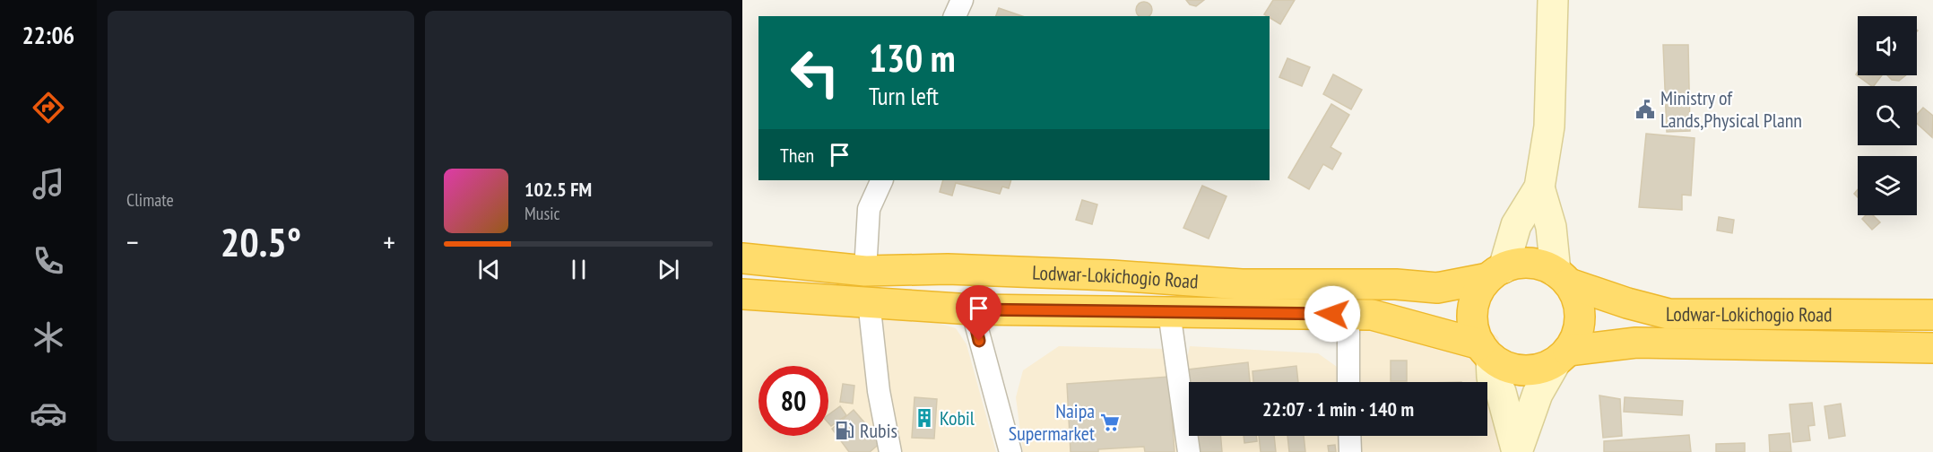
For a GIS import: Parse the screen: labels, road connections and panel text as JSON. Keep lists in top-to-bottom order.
{
  "streets": {
    "highway": ["Lodwar-Lokichogio Road"]
  },
  "places": {
    "public building": ["Ministry of Lands,Physical Plann"],
    "building": ["Kobil"],
    "supermarket": ["Naipa Supermarket"],
    "fuel station": ["Rubis"]
  },
  "page": {
    "tabs": "22:06",
    "tile": "Climate",
    "turn": ["130 m", "Turn left"],
    "then": "Then",
    "song": ["102.5 FM", "Music"],
    "heat": ["−", "20.5°", "+"],
    "limit": "80",
    "trip": "22:07 · 1 min · 140 m"
  }
}
